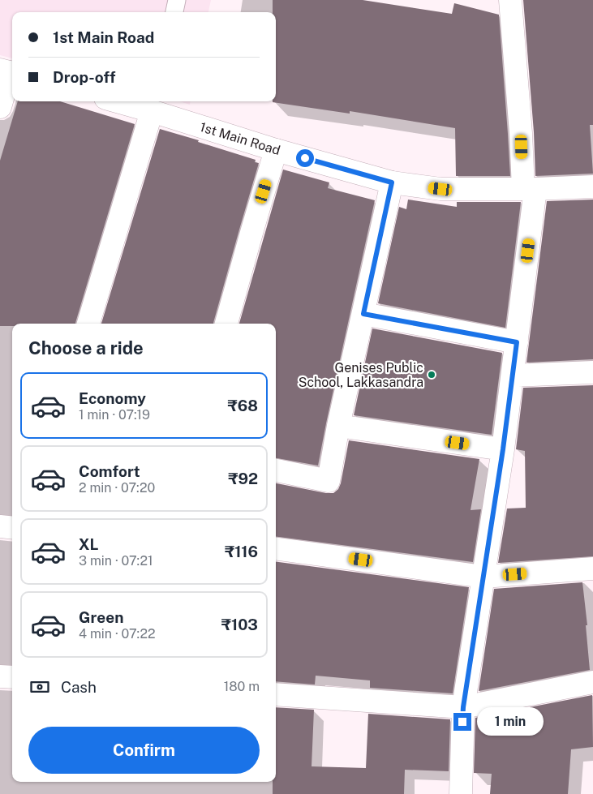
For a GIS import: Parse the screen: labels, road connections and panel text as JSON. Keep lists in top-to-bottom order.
{
  "streets": {
    "street": ["1st Main Road"]
  },
  "places": ["Genises Public School, Lakkasandra"],
  "page": {
    "banner": ["1st Main Road", "Drop-off"],
    "heading": "Choose a ride",
    "list": [
      {
        "name": "Economy",
        "note": "1 min · 07:19",
        "value": "₹68"
      },
      {
        "name": "Comfort",
        "note": "2 min · 07:20",
        "value": "₹92"
      },
      {
        "name": "XL",
        "note": "3 min · 07:21",
        "value": "₹116"
      },
      {
        "name": "Green",
        "note": "4 min · 07:22",
        "value": "₹103"
      }
    ],
    "pay": ["Cash", "180 m"],
    "bubble": "1 min",
    "buttons": "Confirm"
  }
}
